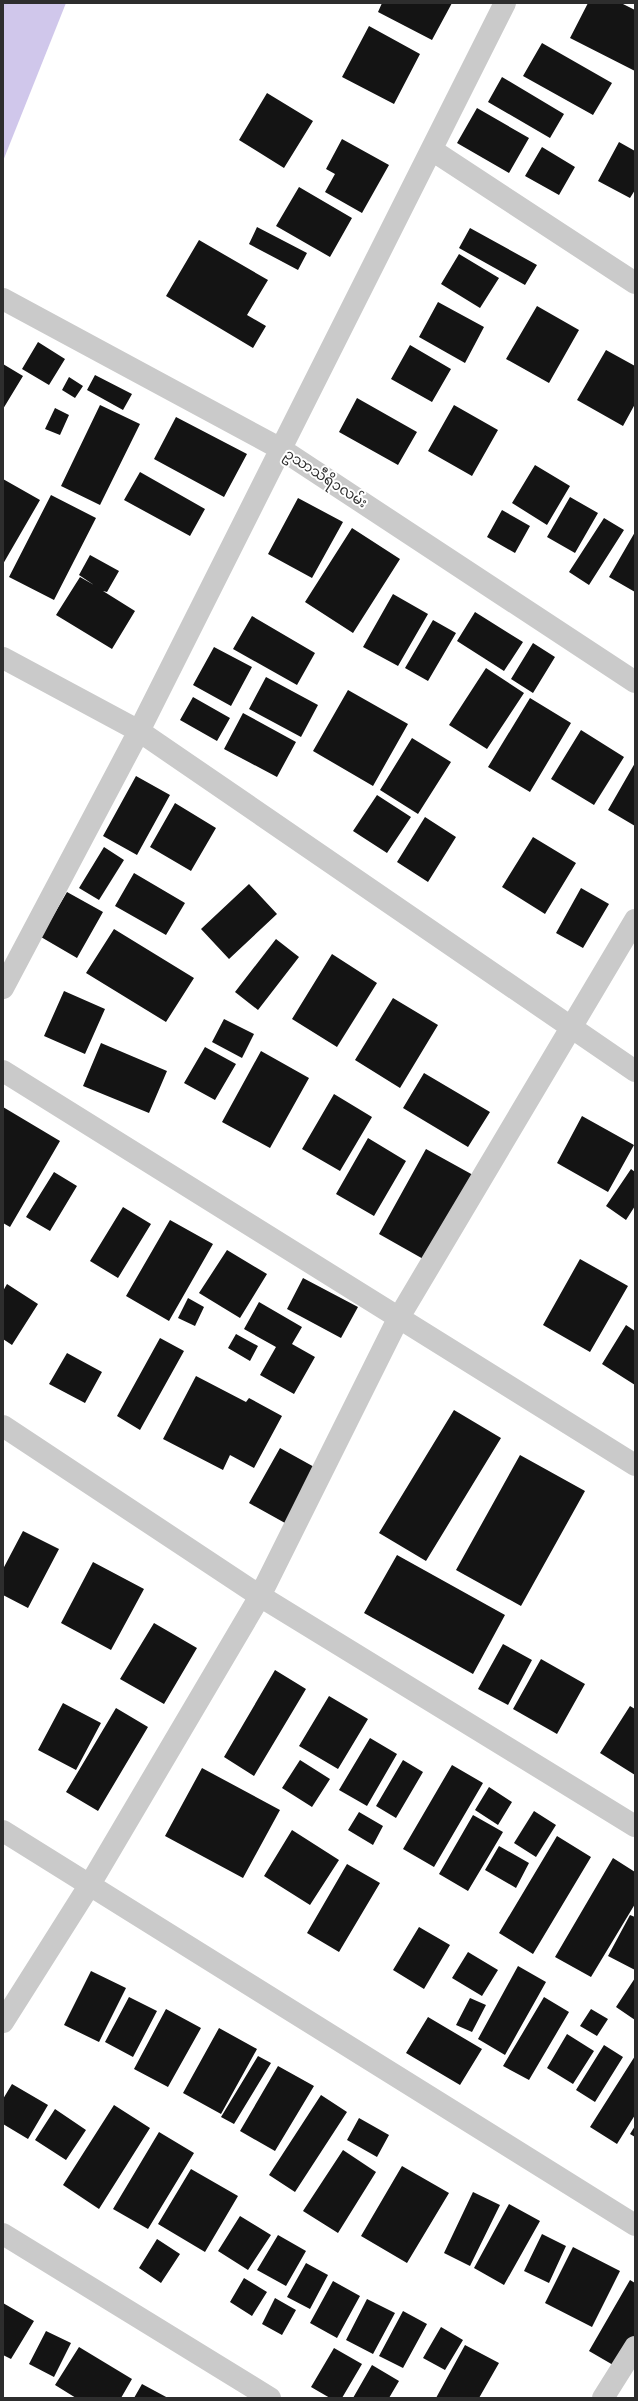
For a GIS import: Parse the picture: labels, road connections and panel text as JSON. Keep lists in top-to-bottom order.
{
  "streets": {
    "street": ["ဥသာသီရိ၁လမ်း"]
  }
}
